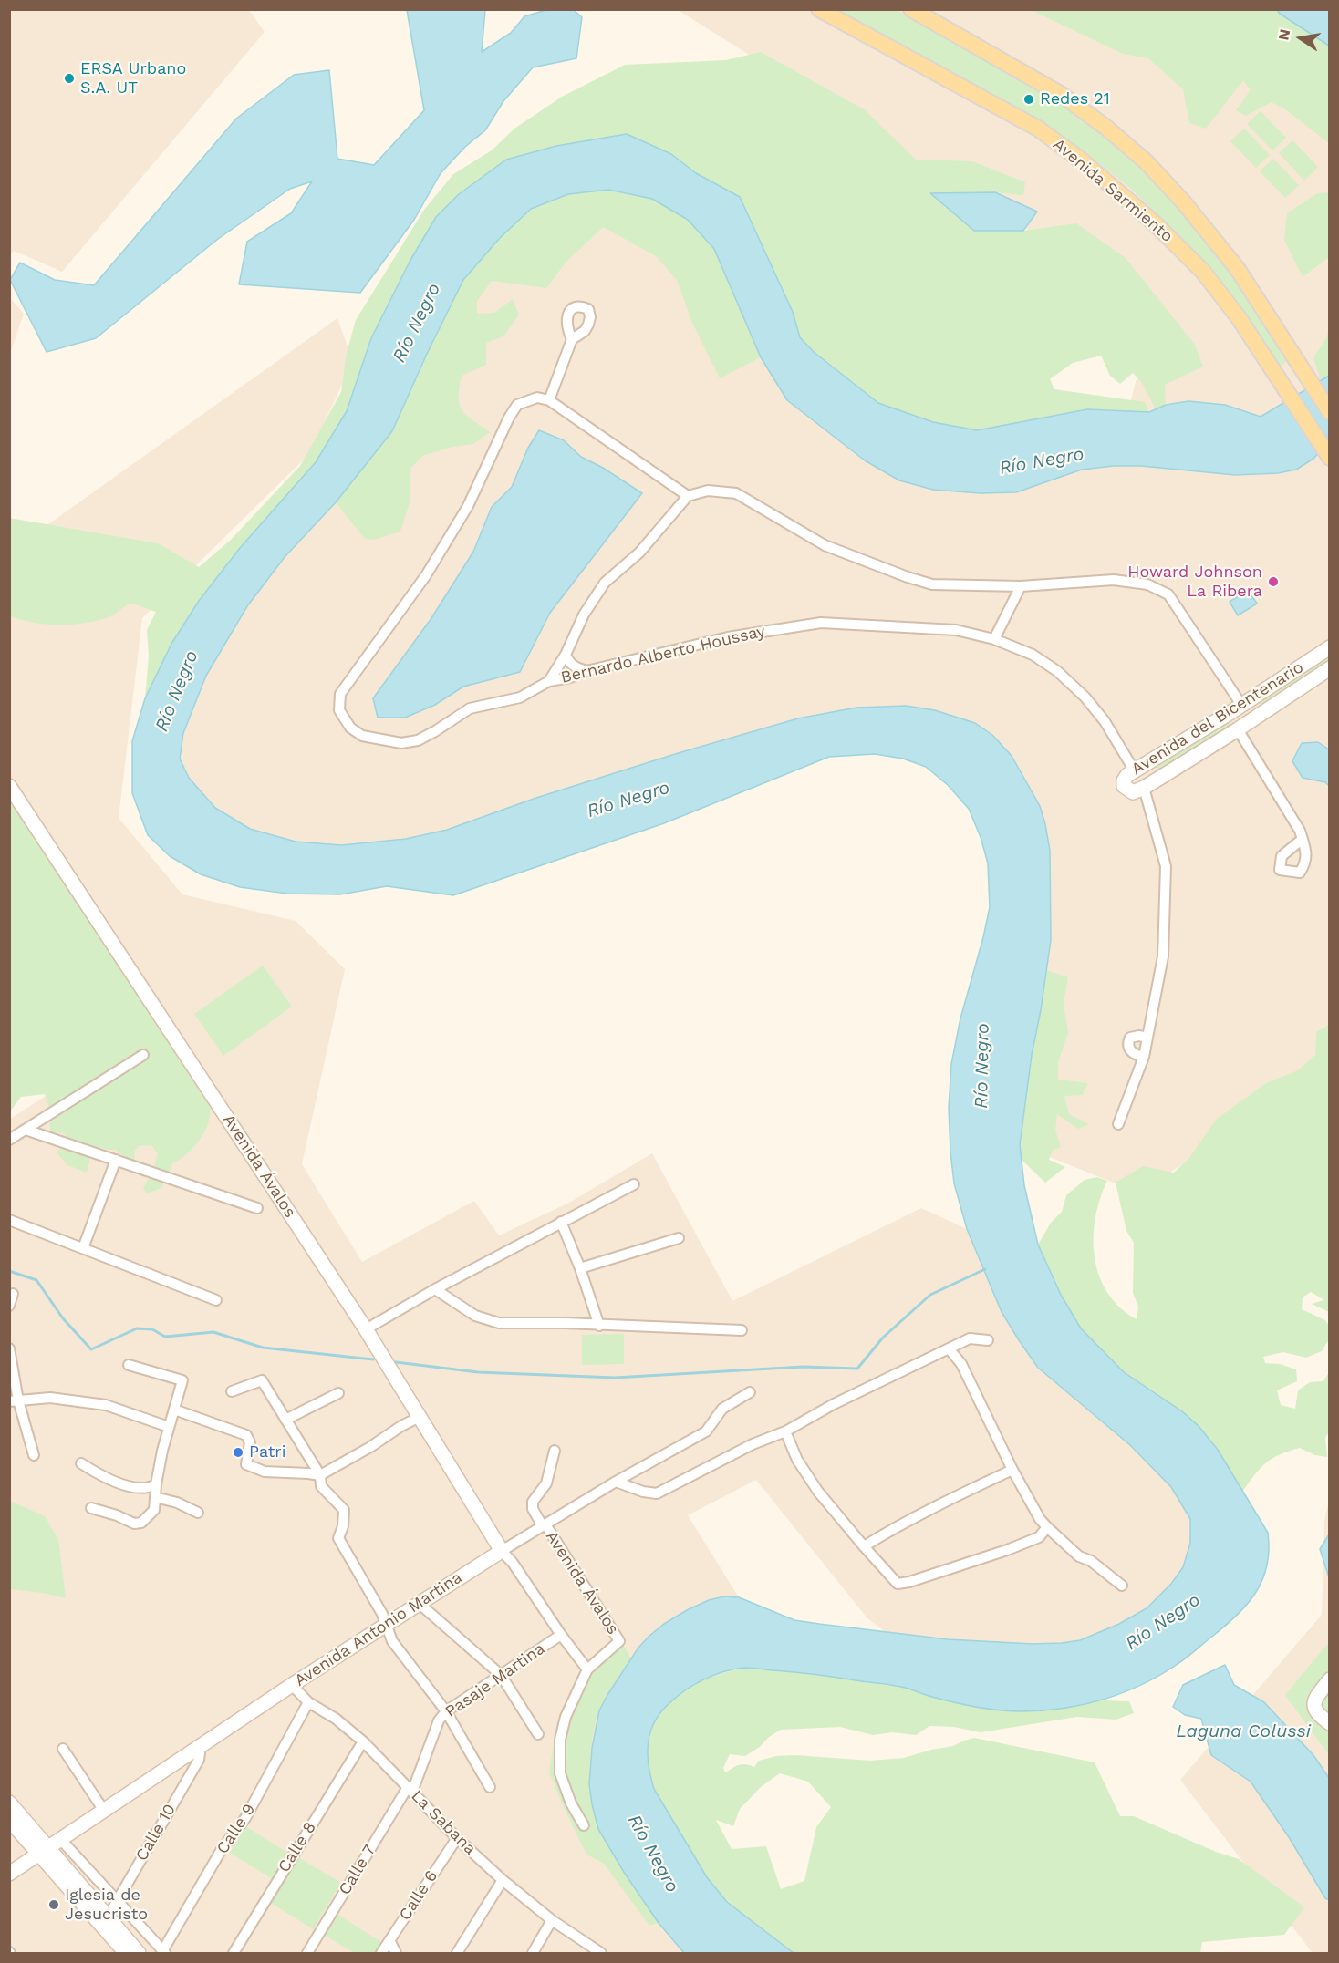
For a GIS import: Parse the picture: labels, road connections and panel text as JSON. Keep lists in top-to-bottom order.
{
  "streets": {
    "main road": ["Avenida Sarmiento"],
    "street": [
      "Bernardo Alberto Houssay",
      "Avenida del Bicentenario",
      "Avenida Ávalos",
      "Avenida Antonio Martina",
      "Pasaje Martina",
      "La Sabana",
      "Calle 9",
      "Calle 10",
      "Calle 8",
      "Calle 7",
      "Calle 6"
    ]
  },
  "crossings": [
    ["Bernardo Alberto Houssay", "Avenida del Bicentenario"],
    ["Avenida Ávalos", "Avenida Antonio Martina"],
    ["Avenida Antonio Martina", "La Sabana"],
    ["Avenida Antonio Martina", "Calle 10"],
    ["Pasaje Martina", "La Sabana"],
    ["Pasaje Martina", "Calle 7"],
    ["La Sabana", "Calle 9"],
    ["La Sabana", "Calle 8"],
    ["La Sabana", "Calle 7"],
    ["La Sabana", "Calle 6"]
  ],
  "water": ["Río Negro", "Laguna Colussi"],
  "places": [
    "ERSA Urbano S.A. UT",
    "Redes 21",
    "Howard Johnson La Ribera",
    "Patri",
    "Iglesia de Jesucristo"
  ],
  "north": "left"
}
